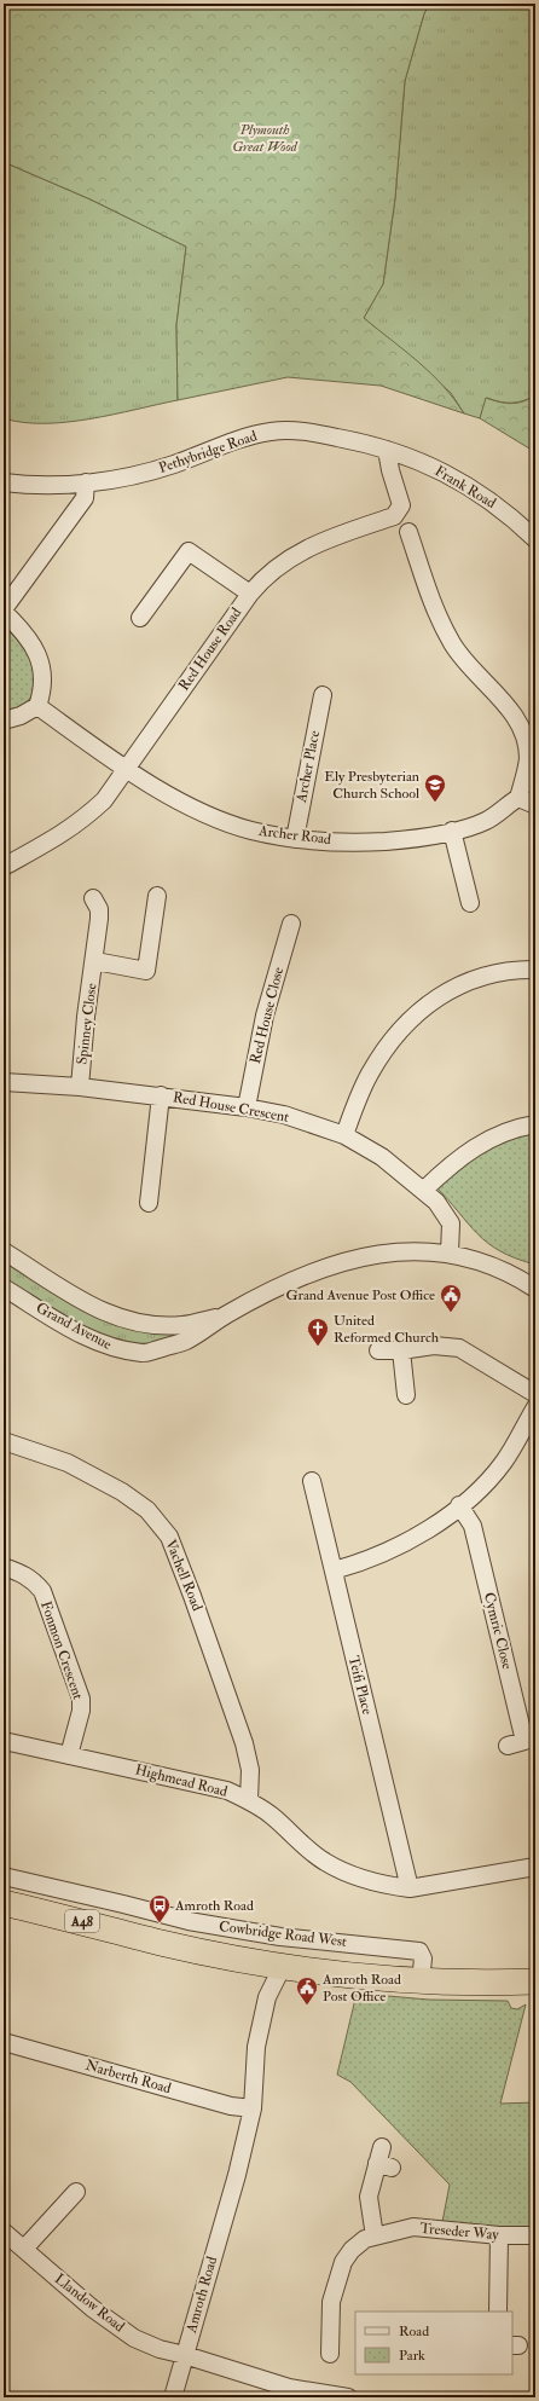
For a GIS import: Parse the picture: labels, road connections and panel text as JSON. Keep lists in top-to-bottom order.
{
  "streets": {
    "highway": ["A48", "Cowbridge Road West"],
    "street": [
      "Pethybridge Road",
      "Frank Road",
      "Red House Road",
      "Archer Place",
      "Archer Road",
      "Red House Close",
      "Spinney Close",
      "Red House Crescent",
      "Grand Avenue",
      "Vachell Road",
      "Cymric Close",
      "Fonmon Crescent",
      "Teifi Place",
      "Highmead Road",
      "Narberth Road",
      "Treseder Way",
      "Amroth Road",
      "Llandow Road"
    ]
  },
  "crossings": [
    ["Pethybridge Road", "Frank Road"],
    ["Pethybridge Road", "Red House Road"],
    ["Frank Road", "Red House Road"],
    ["Red House Road", "Archer Road"],
    ["Archer Place", "Archer Road"],
    ["Red House Close", "Red House Crescent"],
    ["Spinney Close", "Red House Crescent"],
    ["Red House Crescent", "Grand Avenue"],
    ["Vachell Road", "Highmead Road"],
    ["Fonmon Crescent", "Highmead Road"],
    ["Teifi Place", "Highmead Road"],
    ["Cowbridge Road West", "Amroth Road"],
    ["Narberth Road", "Amroth Road"],
    ["Amroth Road", "Llandow Road"]
  ],
  "parks": ["Plymouth Great Wood"],
  "places": {
    "school or university": ["Ely Presbyterian Church School"],
    "public building": ["Grand Avenue Post Office", "Amroth Road Post Office"],
    "church": ["United Reformed Church"],
    "bus stop": ["Amroth Road"]
  },
  "legend": ["Road", "Park"]
}
